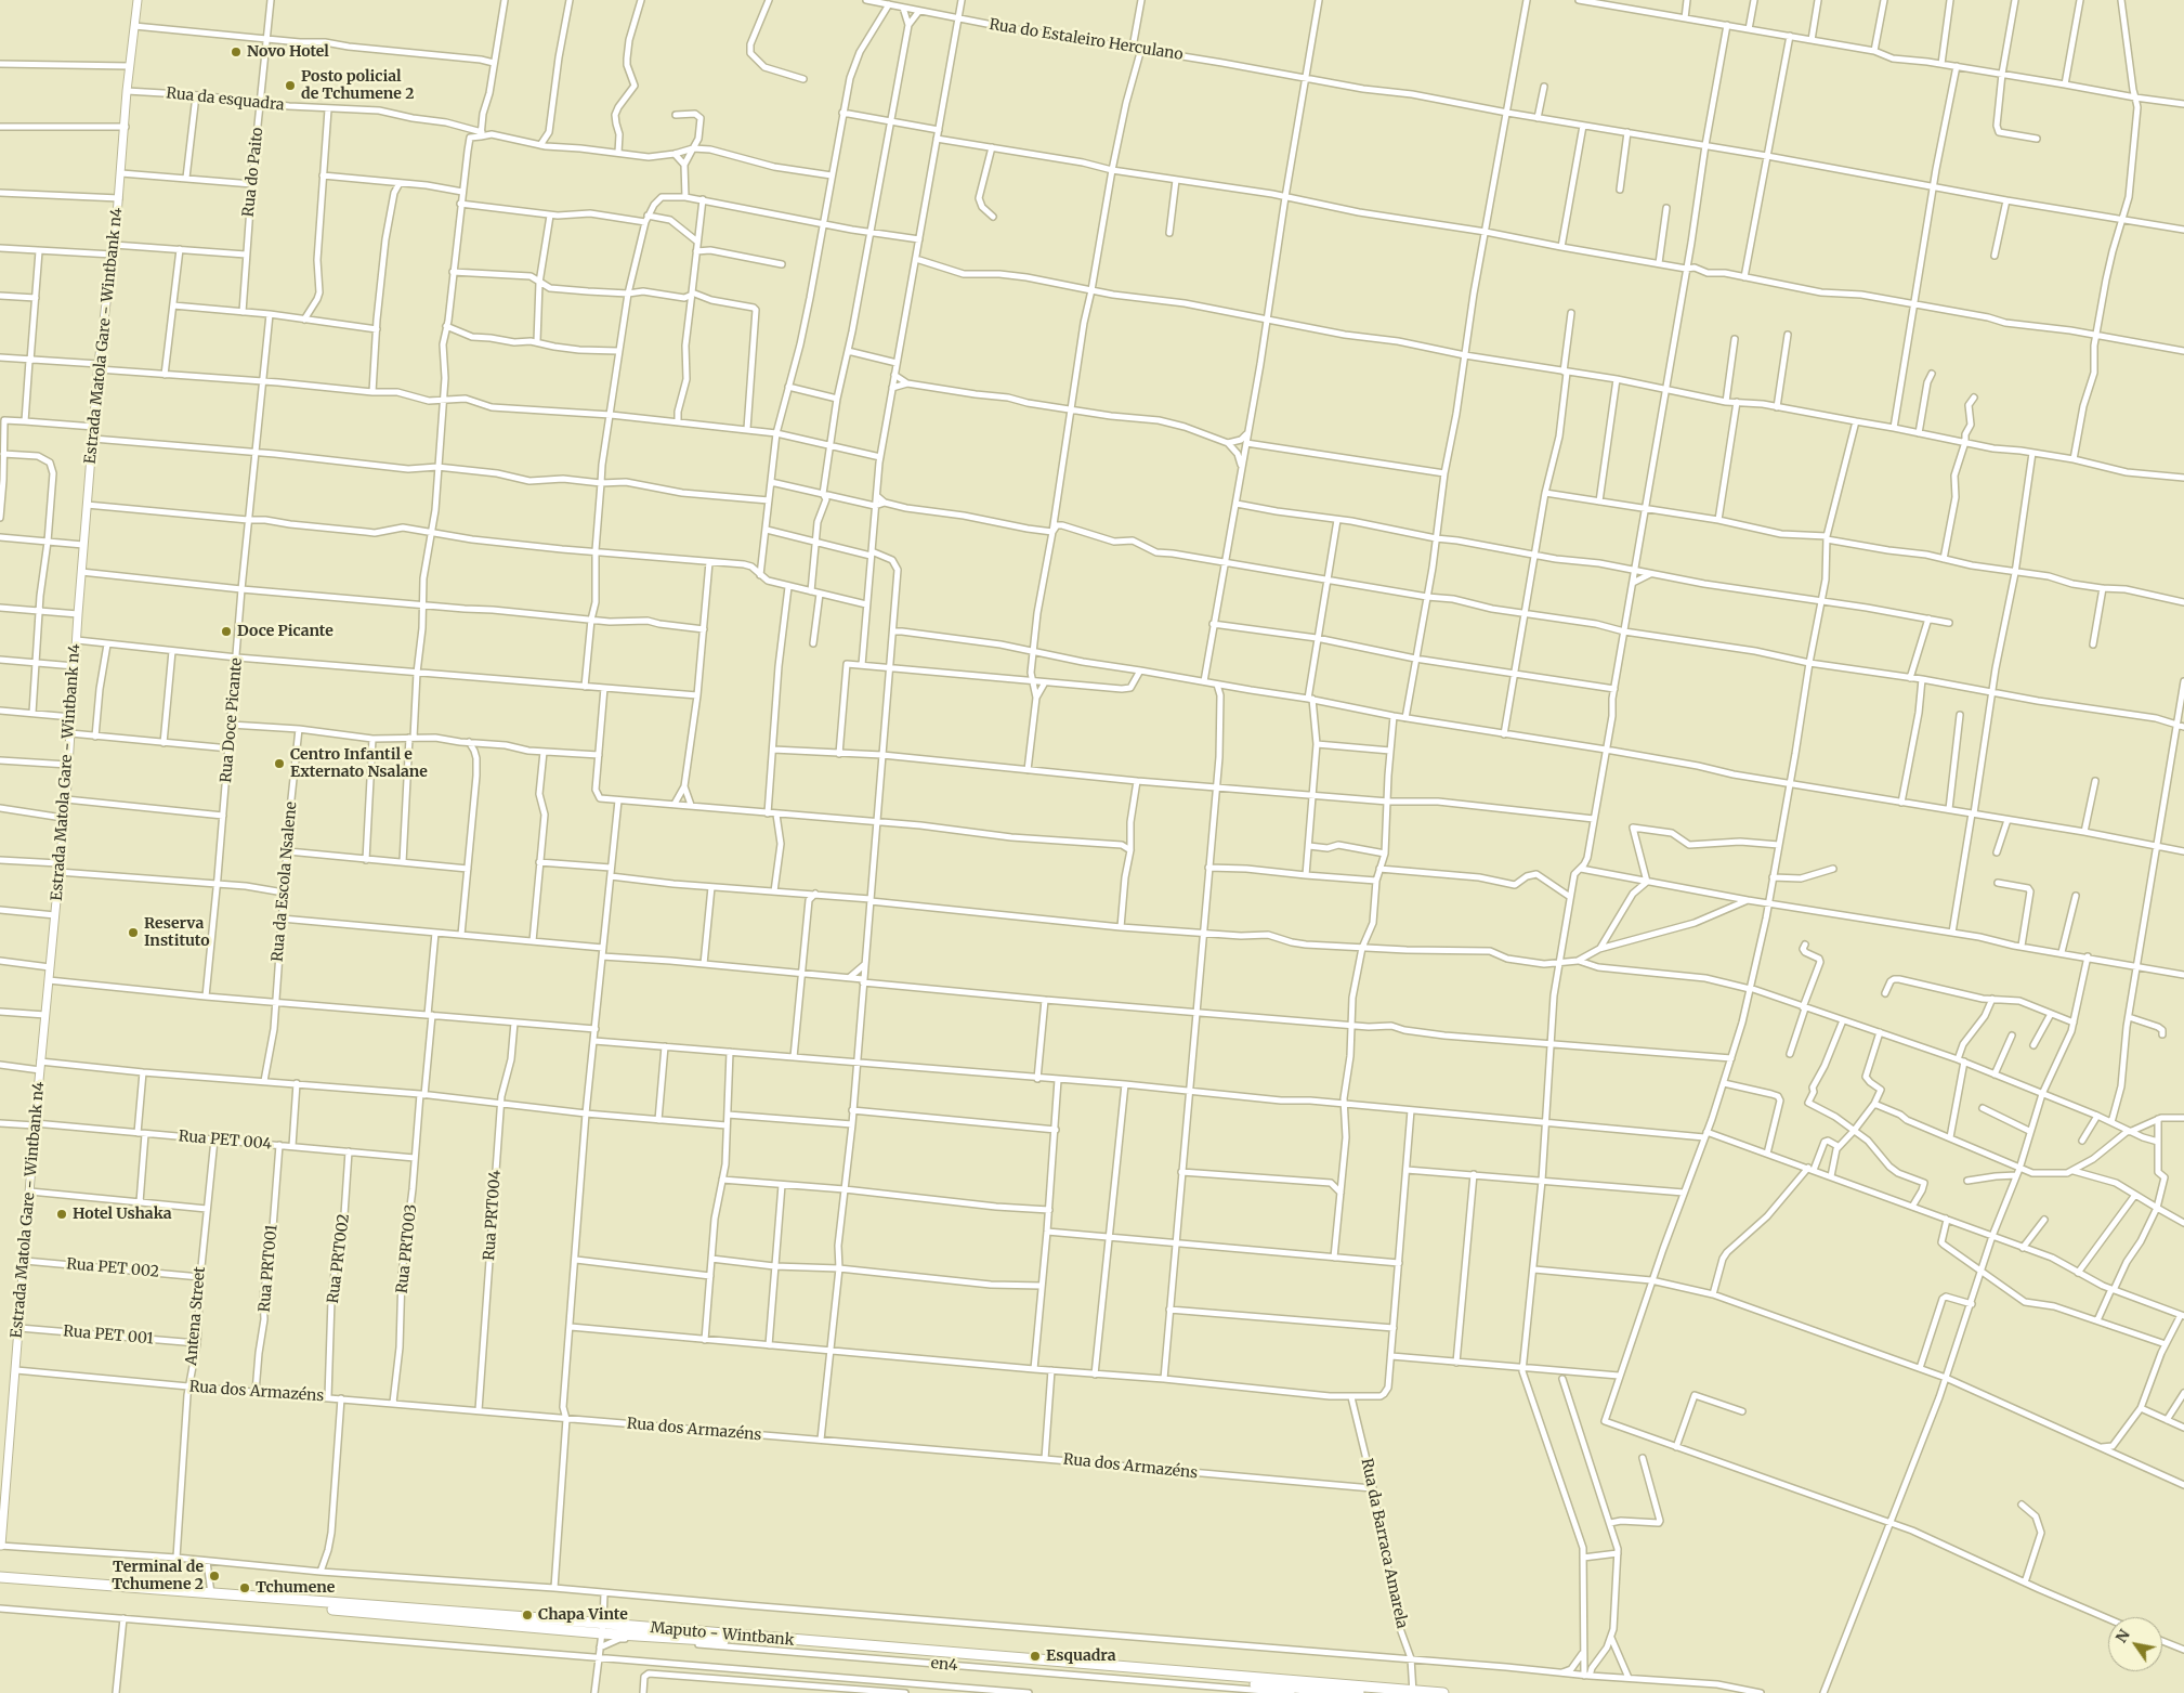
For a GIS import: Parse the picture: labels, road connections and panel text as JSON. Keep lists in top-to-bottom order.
{
  "streets": {
    "highway": ["Maputo - Wintbank"],
    "street": [
      "Rua do Estaleiro Herculano",
      "Rua da esquadra",
      "Rua do Paito",
      "Estrada Matola Gare - Wintbank n4",
      "Rua Doce Picante",
      "Rua da Escola Nsalene",
      "Rua PET 004",
      "Rua PRT004",
      "Rua PRT003",
      "Rua PRT002",
      "Rua PET 002",
      "Rua PRT001",
      "Antena Street",
      "Rua PET 001",
      "Rua dos Armazéns",
      "Rua da Barraca Amarela",
      "en4"
    ]
  },
  "crossings": [
    ["Rua da esquadra", "Rua do Paito"],
    ["Rua da esquadra", "Estrada Matola Gare - Wintbank n4"],
    ["Estrada Matola Gare - Wintbank n4", "Rua PET 004"],
    ["Estrada Matola Gare - Wintbank n4", "Rua PET 002"],
    ["Estrada Matola Gare - Wintbank n4", "Rua PET 001"],
    ["Estrada Matola Gare - Wintbank n4", "Rua dos Armazéns"],
    ["Rua PET 004", "Rua PRT003"],
    ["Rua PET 004", "Rua PRT002"],
    ["Rua PET 004", "Rua PRT001"],
    ["Rua PET 004", "Antena Street"],
    ["Rua PRT004", "Rua dos Armazéns"],
    ["Rua PRT003", "Rua dos Armazéns"],
    ["Rua PRT002", "Rua dos Armazéns"],
    ["Rua PET 002", "Antena Street"],
    ["Rua PRT001", "Rua dos Armazéns"],
    ["Antena Street", "Rua PET 001"],
    ["Antena Street", "Rua dos Armazéns"],
    ["Rua dos Armazéns", "Rua da Barraca Amarela"],
    ["Rua da Barraca Amarela", "Maputo - Wintbank"]
  ],
  "places": [
    "Novo Hotel",
    "Posto policial de Tchumene 2",
    "Doce Picante",
    "Centro Infantil e Externato Nsalane",
    "Reserva Instituto",
    "Hotel Ushaka",
    "Terminal de Tchumene 2",
    "Tchumene",
    "Chapa Vinte",
    "Esquadra"
  ],
  "north": "top left"
}
